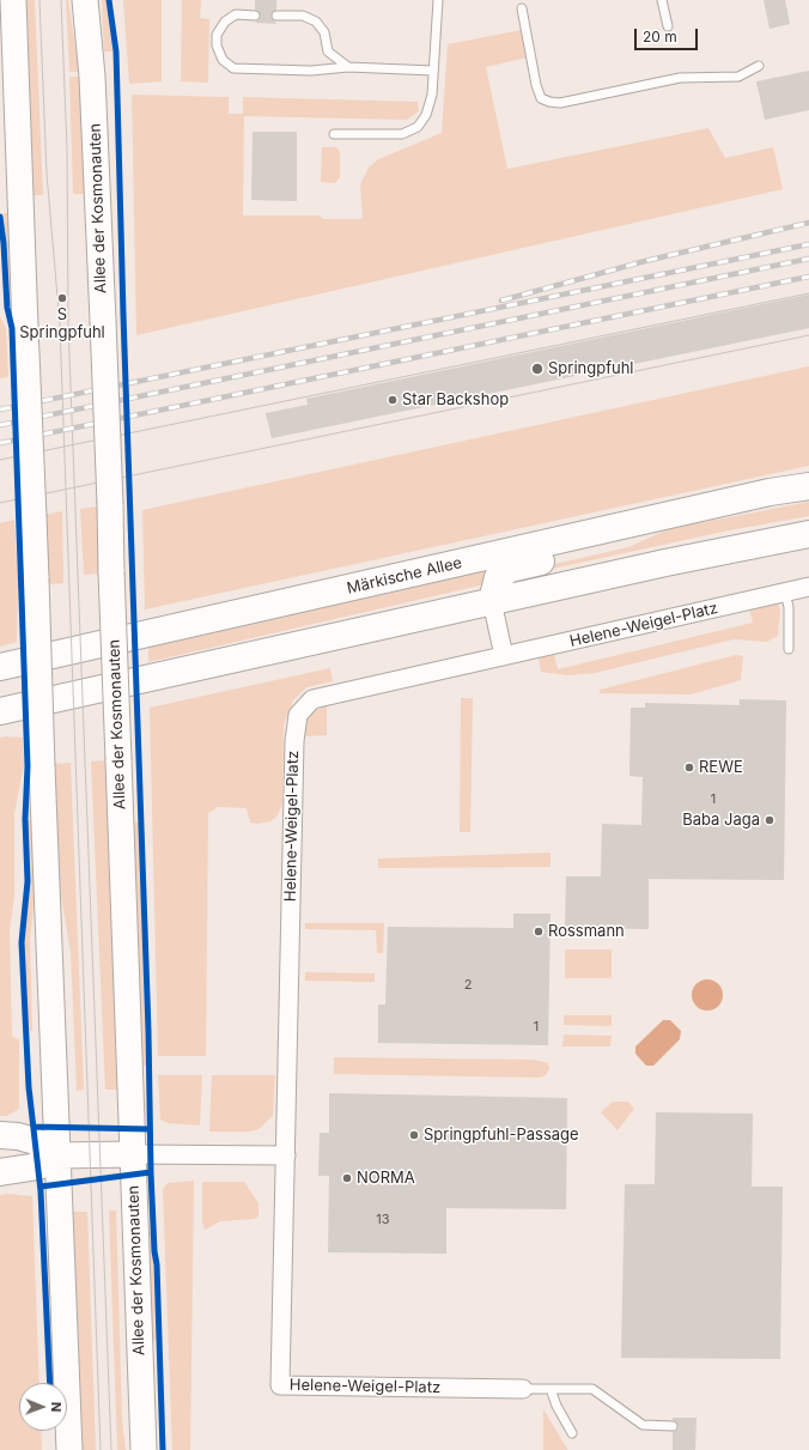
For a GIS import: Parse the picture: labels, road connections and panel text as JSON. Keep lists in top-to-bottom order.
{
  "streets": {
    "main road": ["Allee der Kosmonauten", "Märkische Allee"],
    "street": ["Helene-Weigel-Platz"]
  },
  "places": [
    "S Springpfuhl",
    "Springpfuhl",
    "Star Backshop",
    "REWE",
    "Baba Jaga",
    "Rossmann",
    "Springpfuhl-Passage",
    "NORMA"
  ],
  "house_numbers": [
    "1",
    "2",
    "1",
    "13"
  ],
  "scale_bar": "20 m",
  "north": "right"
}
